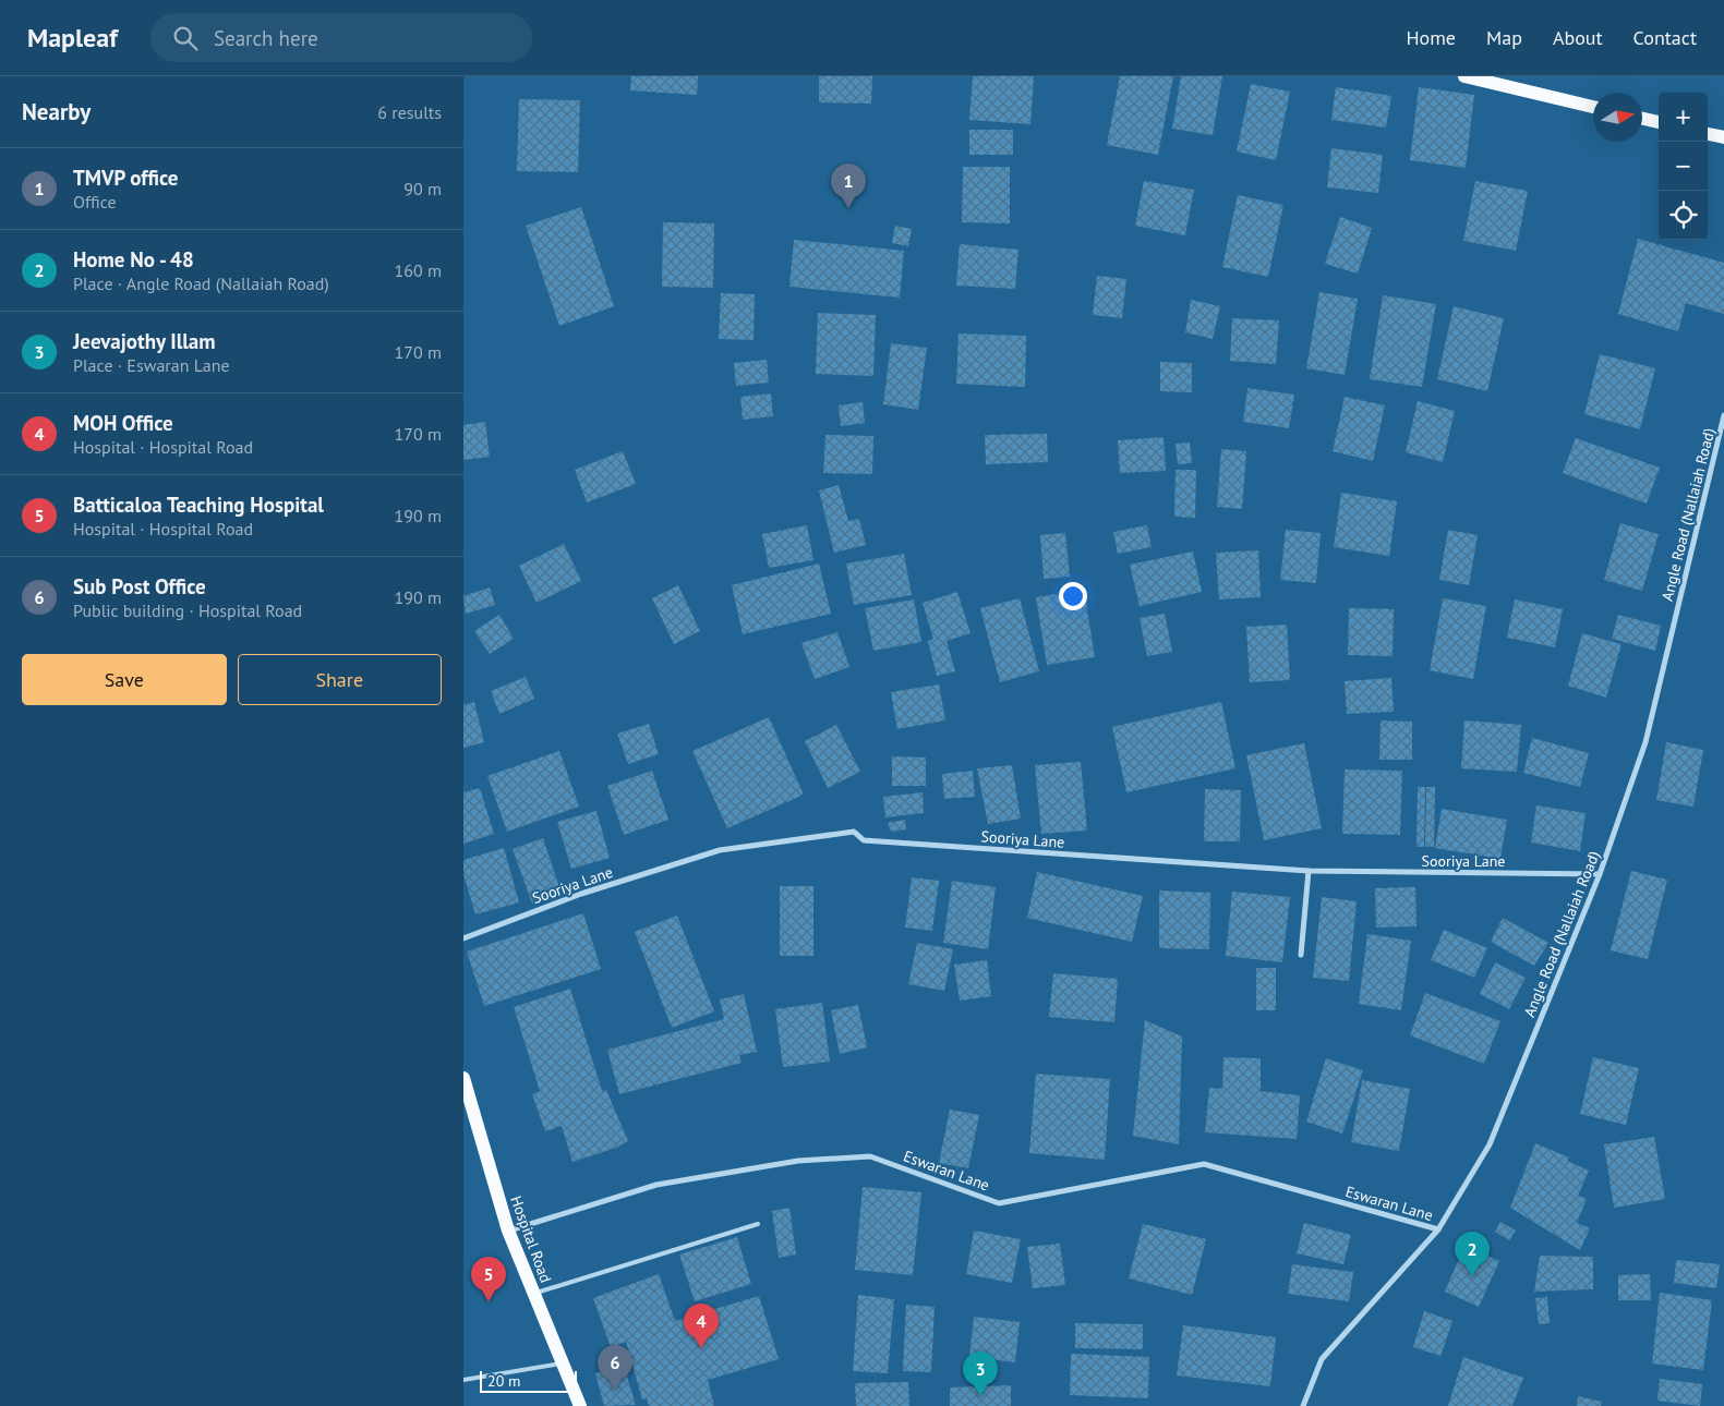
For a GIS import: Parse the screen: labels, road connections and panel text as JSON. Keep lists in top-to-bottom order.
{
  "streets": {
    "main road": ["Hospital Road"],
    "street": ["Angle Road (Nallaiah Road)", "Sooriya Lane", "Eswaran Lane"]
  },
  "crossings": [
    ["Angle Road (Nallaiah Road)", "Sooriya Lane"],
    ["Angle Road (Nallaiah Road)", "Eswaran Lane"],
    ["Eswaran Lane", "Hospital Road"]
  ],
  "scale_bar": "20 m",
  "north": "right",
  "page": {
    "header": "Mapleaf",
    "search": "Search here",
    "nav": [
      "Home",
      "Map",
      "About",
      "Contact"
    ],
    "heading": ["Nearby", "6 results"],
    "map_buttons": ["+", "−"],
    "list": [
      {
        "mark": "1",
        "name": "TMVP office",
        "note": "Office",
        "value": "90 m"
      },
      {
        "mark": "2",
        "name": "Home No - 48",
        "note": "Place · Angle Road (Nallaiah Road)",
        "value": "160 m"
      },
      {
        "mark": "3",
        "name": "Jeevajothy Illam",
        "note": "Place · Eswaran Lane",
        "value": "170 m"
      },
      {
        "mark": "4",
        "name": "MOH Office",
        "note": "Hospital · Hospital Road",
        "value": "170 m"
      },
      {
        "mark": "5",
        "name": "Batticaloa Teaching Hospital",
        "note": "Hospital · Hospital Road",
        "value": "190 m"
      },
      {
        "mark": "6",
        "name": "Sub Post Office",
        "note": "Public building · Hospital Road",
        "value": "190 m"
      }
    ],
    "pins": [
      "1",
      "2",
      "5",
      "4",
      "6",
      "3"
    ],
    "buttons": ["Save", "Share"],
    "scale": "20 m"
  }
}
